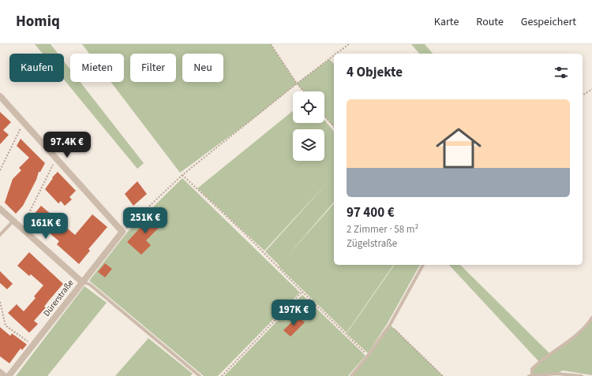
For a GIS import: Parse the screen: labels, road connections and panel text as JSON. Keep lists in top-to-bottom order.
{
  "streets": {
    "street": ["Dürerstraße"]
  },
  "page": {
    "header": "Homiq",
    "nav": ["Karte", "Route", "Gespeichert"],
    "chip": [
      "Kaufen",
      "Mieten",
      "Filter",
      "Neu"
    ],
    "heading": "4 Objekte",
    "list": [
      {
        "name": "97 400 €",
        "note": "2 Zimmer · 58 m² · Zügelstraße"
      }
    ],
    "price": [
      "97.4K €",
      "251K €",
      "161K €",
      "197K €"
    ]
  }
}
